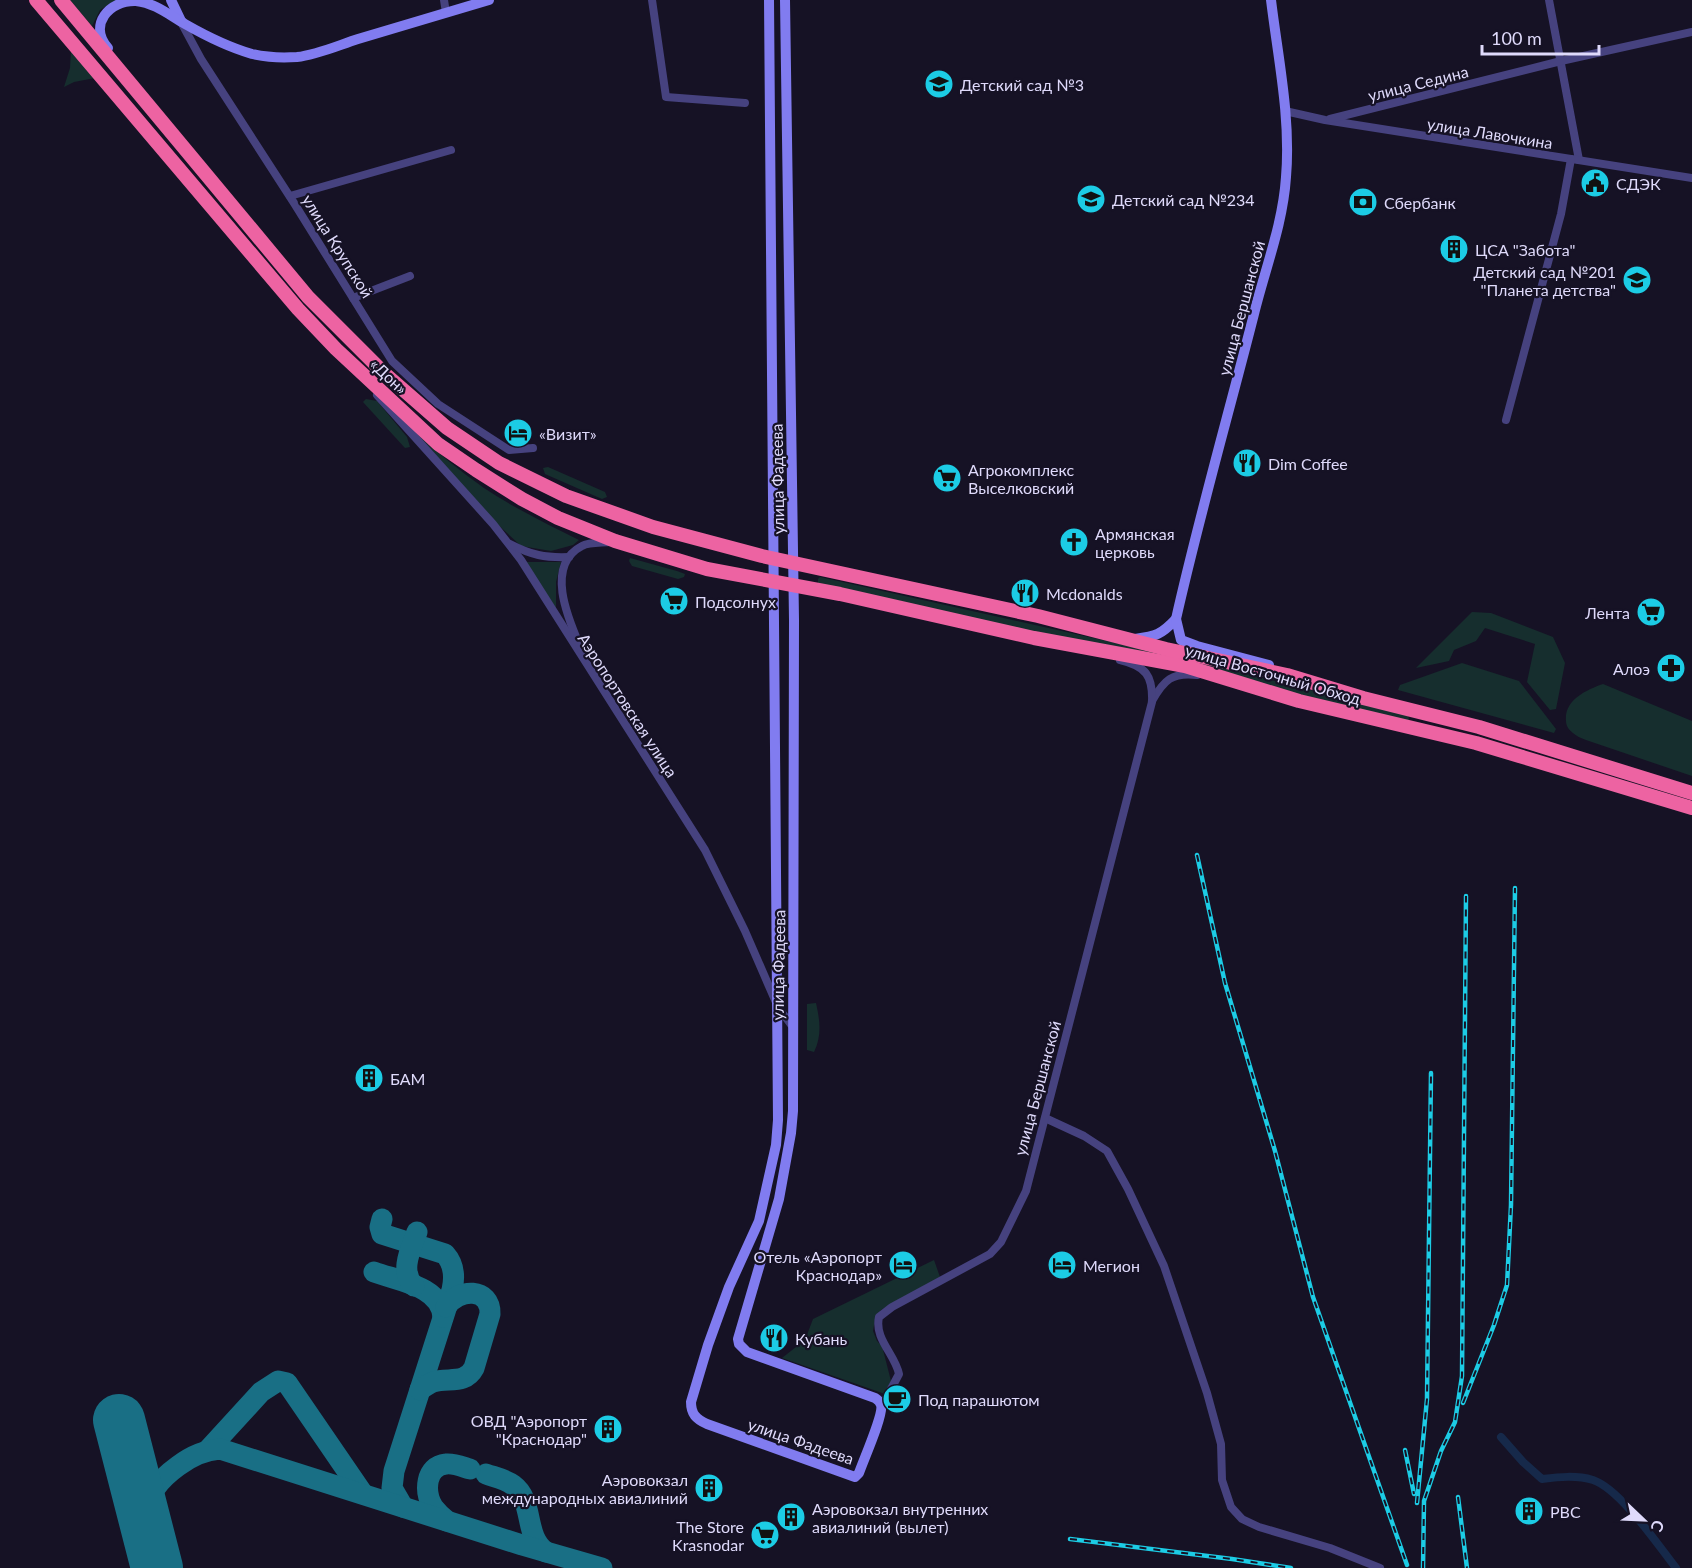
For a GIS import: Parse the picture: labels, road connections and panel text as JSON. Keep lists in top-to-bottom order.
{
  "streets": {
    "highway": ["«Дон»", "улица Восточный Обход"],
    "main road": ["улица Крупской", "улица Бершанской", "улица Фадеева"],
    "street": ["улица Седина", "улица Лавочкина", "Аэропортовская улица"]
  },
  "crossings": [
    ["улица Седина", "улица Лавочкина"],
    ["улица Лавочкина", "улица Бершанской"],
    ["улица Бершанской", "улица Фадеева"],
    ["улица Бершанской", "улица Восточный Обход"],
    ["«Дон»", "улица Восточный Обход"],
    ["«Дон»", "Аэропортовская улица"],
    ["улица Фадеева", "Аэропортовская улица"]
  ],
  "places": {
    "school or university": ["Детский сад №3", "Детский сад №234", "Детский сад №201 \"Планета детства\""],
    "public building": ["СДЭК"],
    "bank": ["Сбербанк"],
    "building": [
      "ЦСА \"Забота\"",
      "БАМ",
      "ОВД \"Аэропорт \"Краснодар\"",
      "Аэровокзал международных авиалиний",
      "РВС",
      "Аэровокзал внутренних авиалиний (вылет)"
    ],
    "hotel": ["«Визит»", "Отель «Аэропорт Краснодар»", "Мегион"],
    "restaurant": ["Dim Coffee", "Mcdonalds", "Кубань"],
    "supermarket": [
      "Агрокомплекс Выселковский",
      "Подсолнух",
      "Лента",
      "The Store Krasnodar"
    ],
    "church": ["Армянская церковь"],
    "pharmacy": ["Алоэ"],
    "cafe": ["Под парашютом"]
  },
  "scale_bar": "100 m",
  "north": "bottom right"
}
